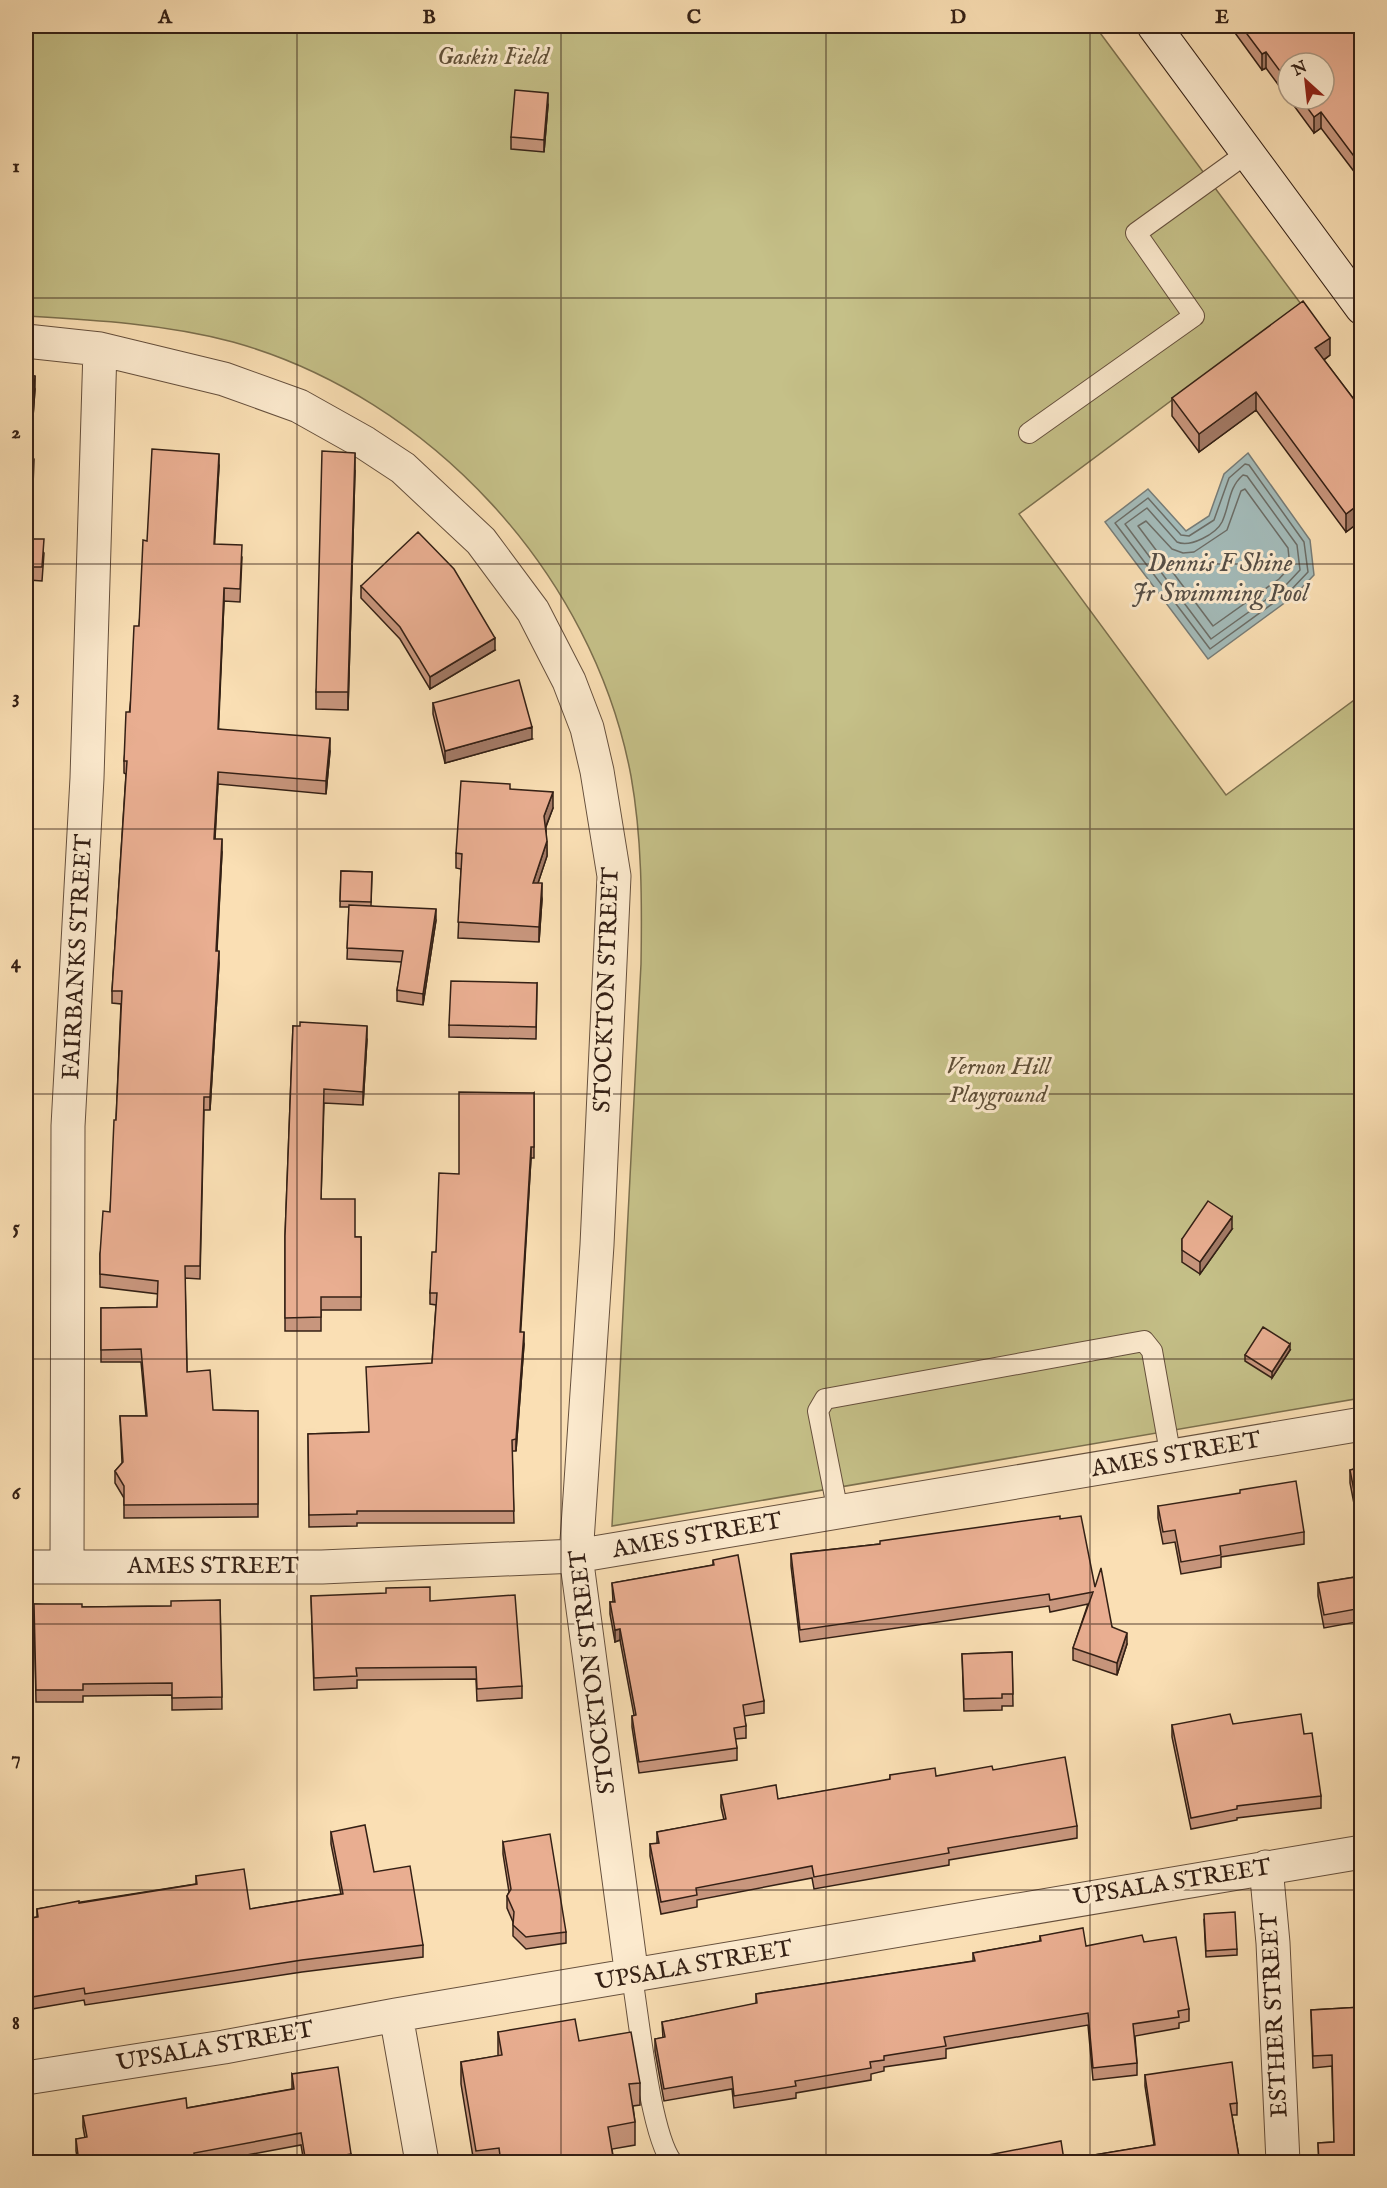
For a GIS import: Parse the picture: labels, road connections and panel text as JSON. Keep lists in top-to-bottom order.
{
  "streets": {
    "street": [
      "FAIRBANKS STREET",
      "STOCKTON STREET",
      "AMES STREET",
      "UPSALA STREET",
      "ESTHER STREET"
    ]
  },
  "crossings": [
    ["FAIRBANKS STREET", "STOCKTON STREET"],
    ["FAIRBANKS STREET", "AMES STREET"],
    ["STOCKTON STREET", "AMES STREET"],
    ["STOCKTON STREET", "UPSALA STREET"],
    ["UPSALA STREET", "ESTHER STREET"]
  ],
  "water": ["Dennis F Shine Jr Swimming Pool"],
  "parks": ["Gaskin Field", "Vernon Hill Playground"],
  "north": "top left",
  "grid": {
    "columns": [
      "A",
      "B",
      "C",
      "D",
      "E"
    ],
    "rows": [
      "1",
      "2",
      "3",
      "4",
      "5",
      "6",
      "7",
      "8"
    ]
  }
}
